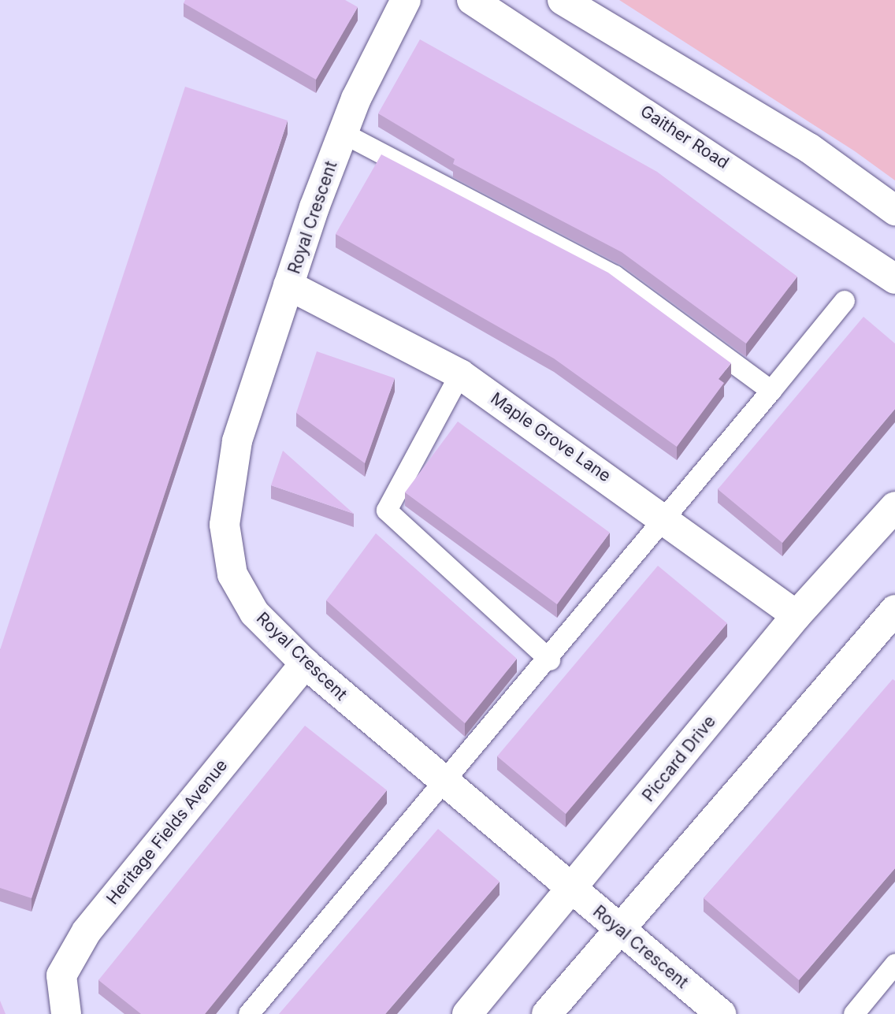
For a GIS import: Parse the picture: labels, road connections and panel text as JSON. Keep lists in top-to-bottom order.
{
  "streets": {
    "street": [
      "Gaither Road",
      "Royal Crescent",
      "Maple Grove Lane",
      "Piccard Drive",
      "Heritage Fields Avenue"
    ]
  },
  "crossings": [
    ["Royal Crescent", "Maple Grove Lane"],
    ["Royal Crescent", "Piccard Drive"],
    ["Royal Crescent", "Heritage Fields Avenue"],
    ["Maple Grove Lane", "Piccard Drive"]
  ]
}
